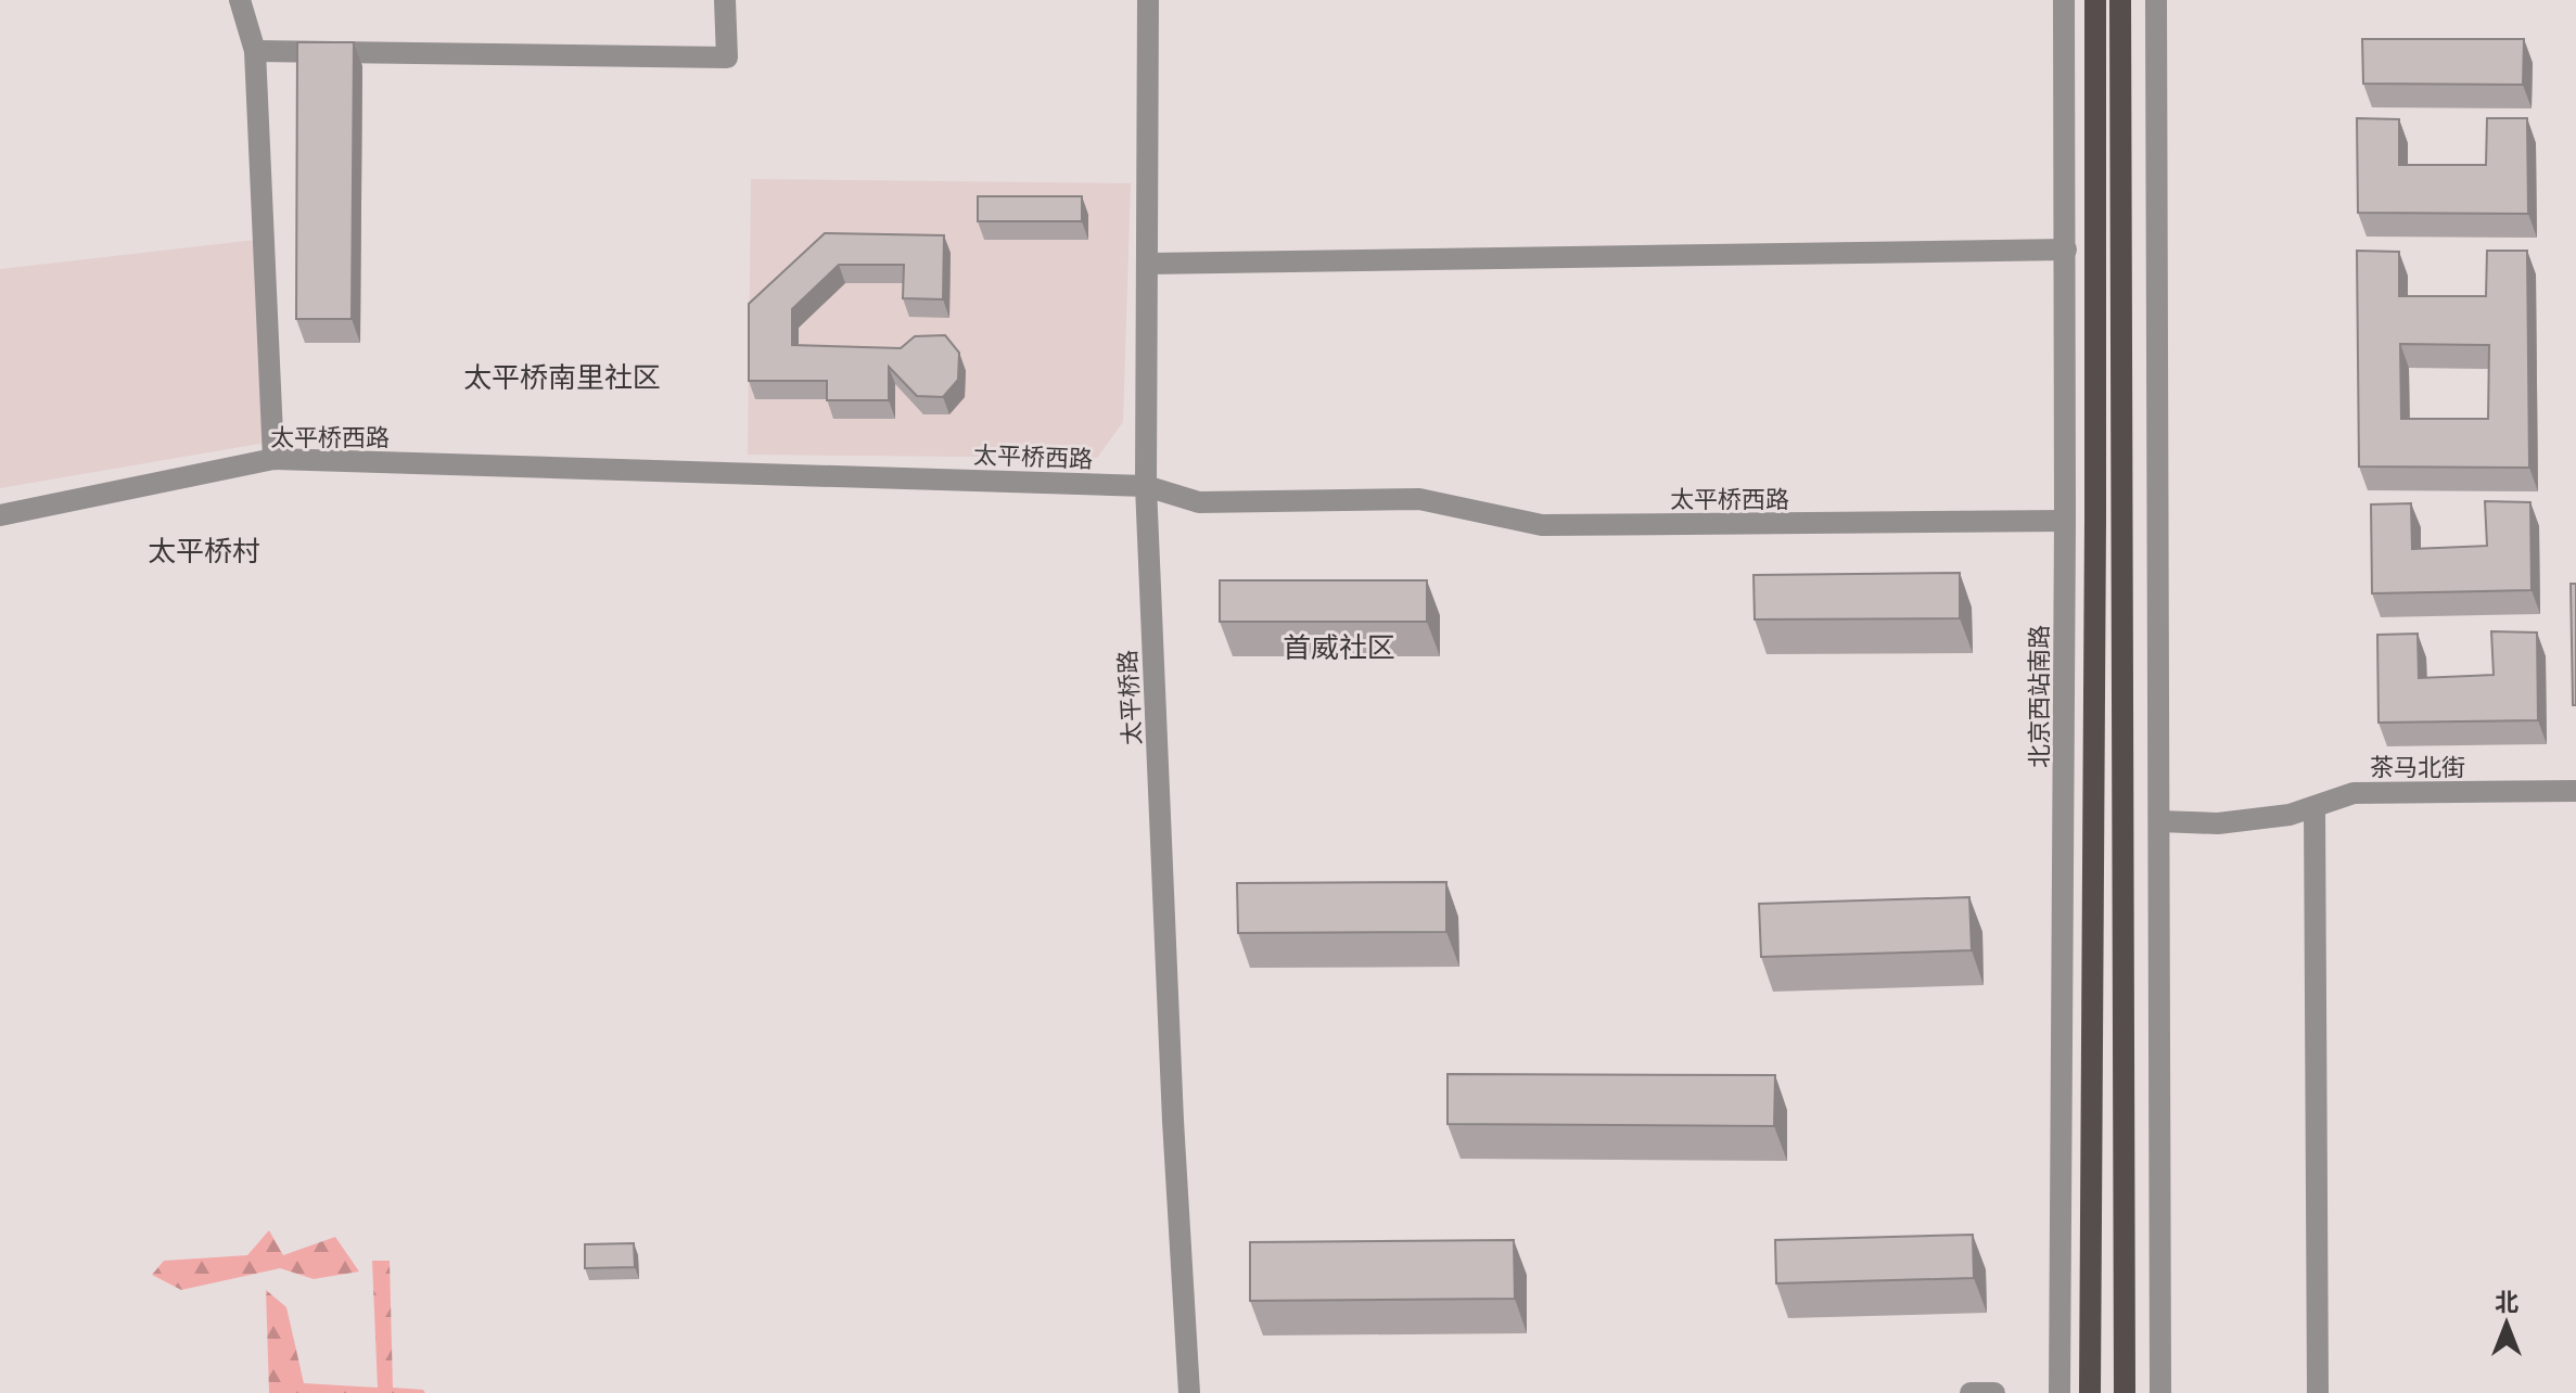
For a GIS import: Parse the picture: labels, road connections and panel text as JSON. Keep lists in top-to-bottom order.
{
  "streets": {
    "street": [
      "太平桥西路",
      "北京西站南路",
      "太平桥路",
      "茶马北街"
    ]
  },
  "crossings": [
    ["太平桥西路", "北京西站南路"],
    ["太平桥西路", "太平桥路"]
  ],
  "districts": ["太平桥南里社区", "太平桥村", "首威社区"],
  "north": "top"
}
